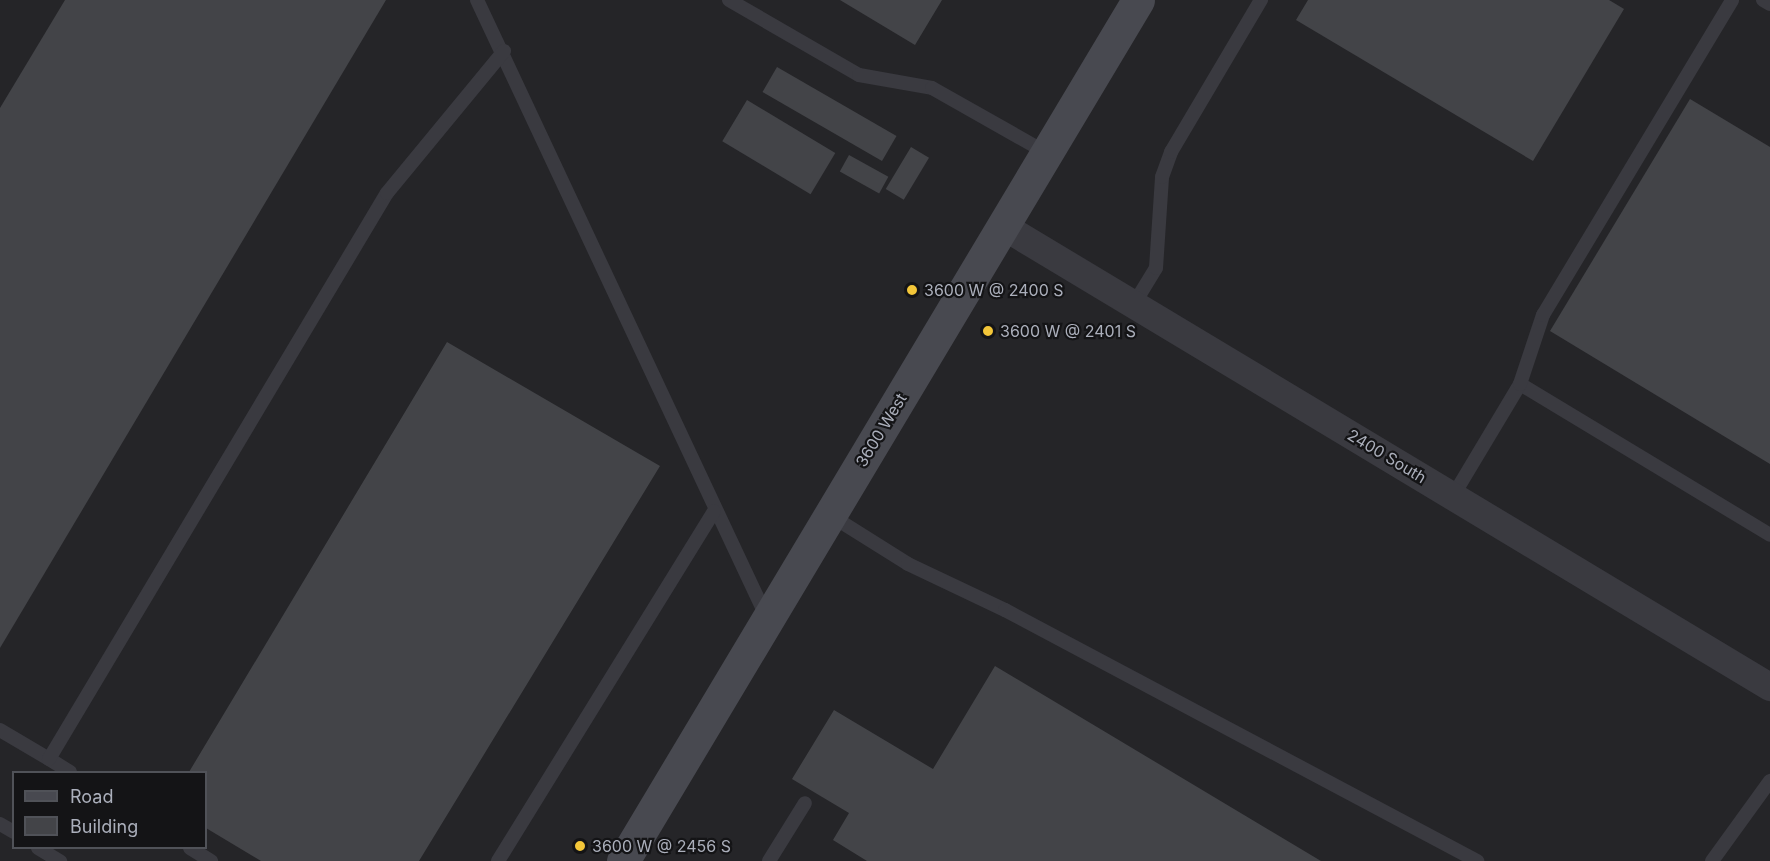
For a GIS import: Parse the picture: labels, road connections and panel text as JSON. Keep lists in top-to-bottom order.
{
  "streets": {
    "street": ["3600 West", "2400 South"]
  },
  "crossings": [
    ["3600 West", "2400 South"]
  ],
  "places": ["3600 W @ 2400 S", "3600 W @ 2401 S", "3600 W @ 2456 S"],
  "legend": ["Road", "Building"]
}
